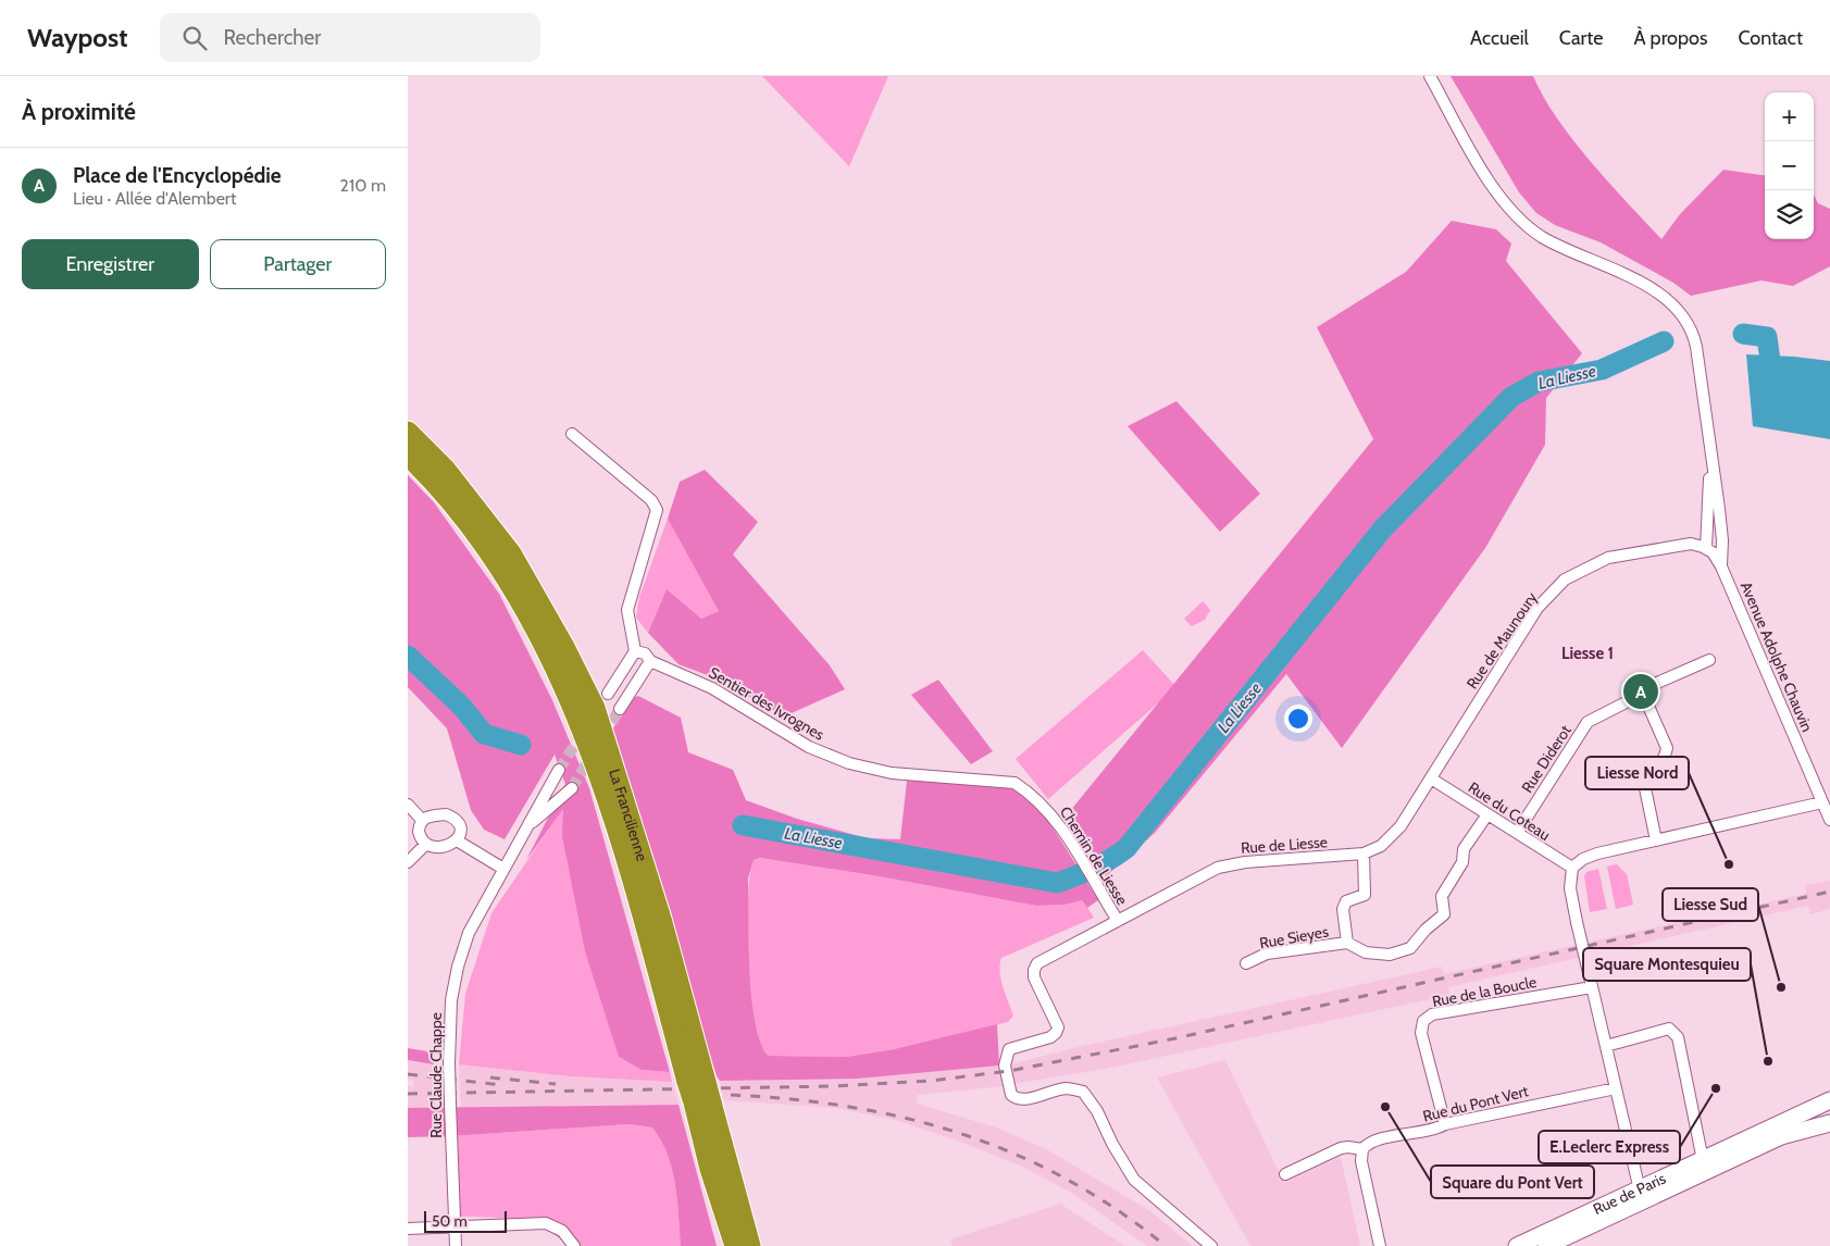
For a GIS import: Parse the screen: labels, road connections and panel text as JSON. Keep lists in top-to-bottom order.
{
  "streets": {
    "highway": ["La Francilienne"],
    "main road": ["Rue de Paris"],
    "street": [
      "Rue de Maunoury",
      "Avenue Adolphe Chauvin",
      "Sentier des Ivrognes",
      "Rue Diderot",
      "Rue du Coteau",
      "Rue de Liesse",
      "Chemin de Liesse",
      "Rue Sieyes",
      "Rue de la Boucle",
      "Rue Claude Chappe",
      "Rue du Pont Vert"
    ]
  },
  "crossings": [
    ["Rue de Maunoury", "Rue du Coteau"],
    ["Rue de Maunoury", "Rue de Liesse"],
    ["Sentier des Ivrognes", "Chemin de Liesse"],
    ["Rue Diderot", "Rue du Coteau"],
    ["Rue de Liesse", "Chemin de Liesse"],
    ["Rue de la Boucle", "Rue du Pont Vert"]
  ],
  "districts": ["Liesse 1"],
  "water": ["La Liesse"],
  "places": [
    "Liesse Nord",
    "Liesse Sud",
    "Square Montesquieu",
    "E.Leclerc Express",
    "Square du Pont Vert"
  ],
  "scale_bar": "50 m",
  "page": {
    "header": "Waypost",
    "search": "Rechercher",
    "nav": [
      "Accueil",
      "Carte",
      "À propos",
      "Contact"
    ],
    "heading": "À proximité",
    "map_buttons": ["+", "−"],
    "list": [
      {
        "mark": "A",
        "name": "Place de l'Encyclopédie",
        "note": "Lieu · Allée d'Alembert",
        "value": "210 m"
      }
    ],
    "buttons": ["Enregistrer", "Partager"],
    "pins": "A",
    "scale": "50 m"
  }
}
